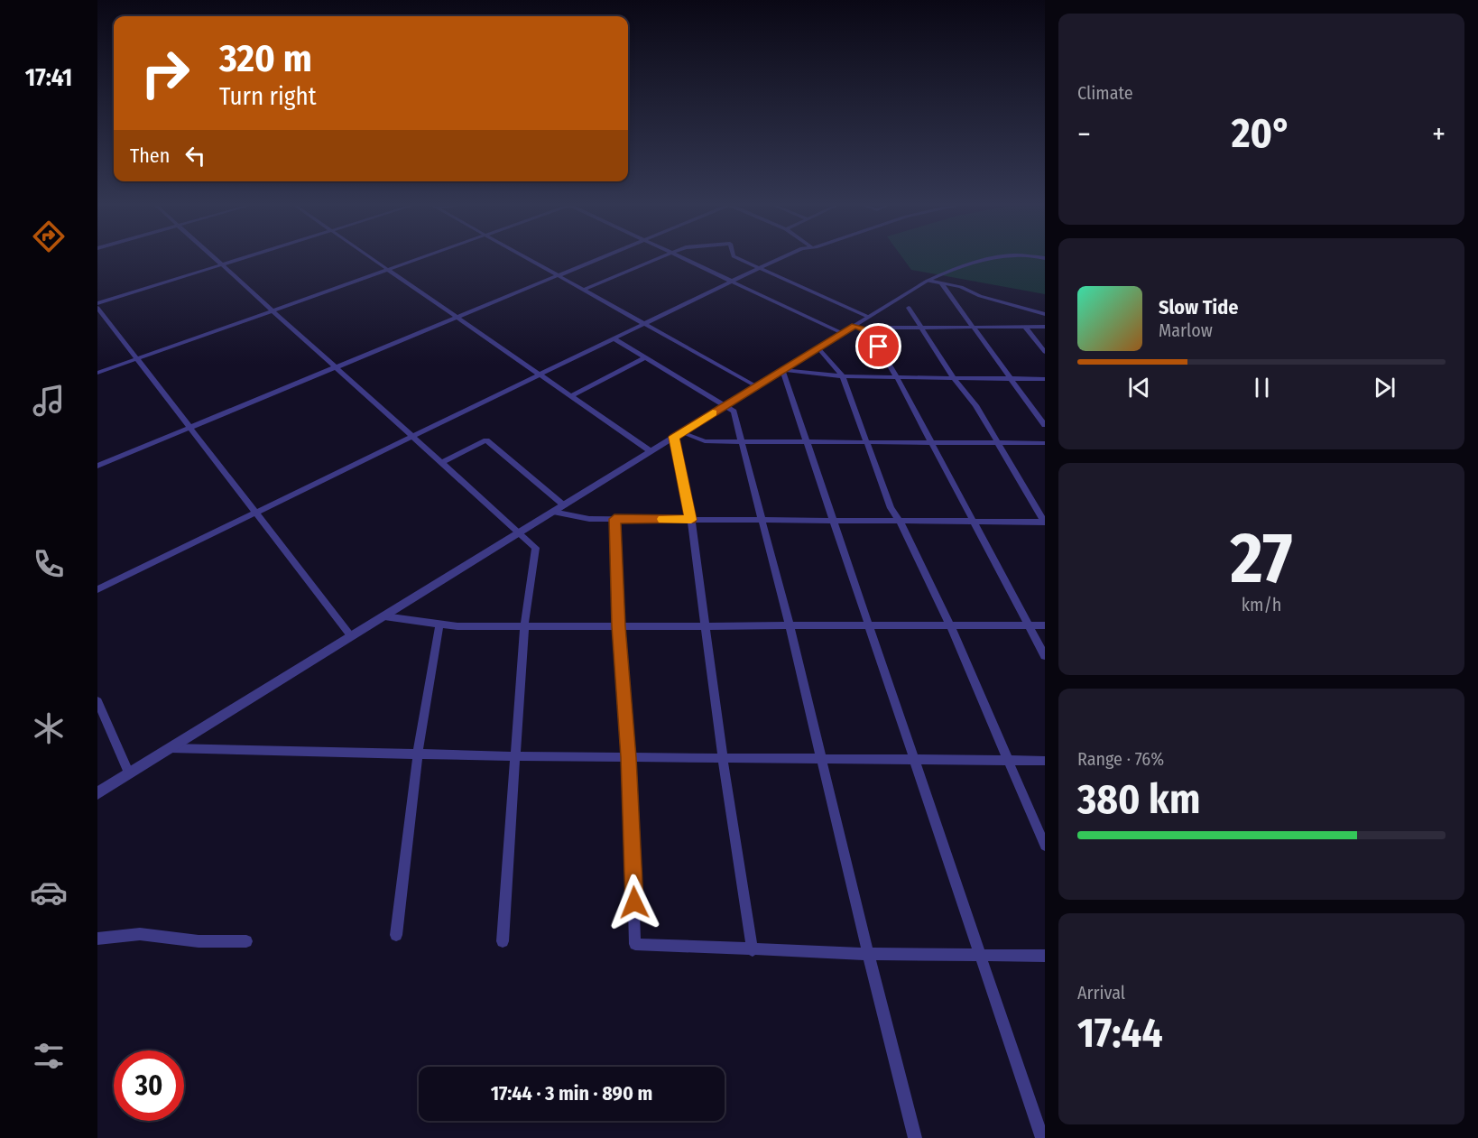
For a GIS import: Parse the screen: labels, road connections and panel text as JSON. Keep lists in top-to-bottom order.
{
  "page": {
    "tabs": "17:41",
    "tile": [
      "Climate",
      ["27", "km/h"],
      ["Range · 76%", "380 km"],
      ["Arrival", "17:44"]
    ],
    "turn": ["320 m", "Turn right"],
    "heat": ["−", "20°", "+"],
    "then": "Then",
    "song": ["Slow Tide", "Marlow"],
    "limit": "30",
    "trip": "17:44 · 3 min · 890 m"
  }
}
